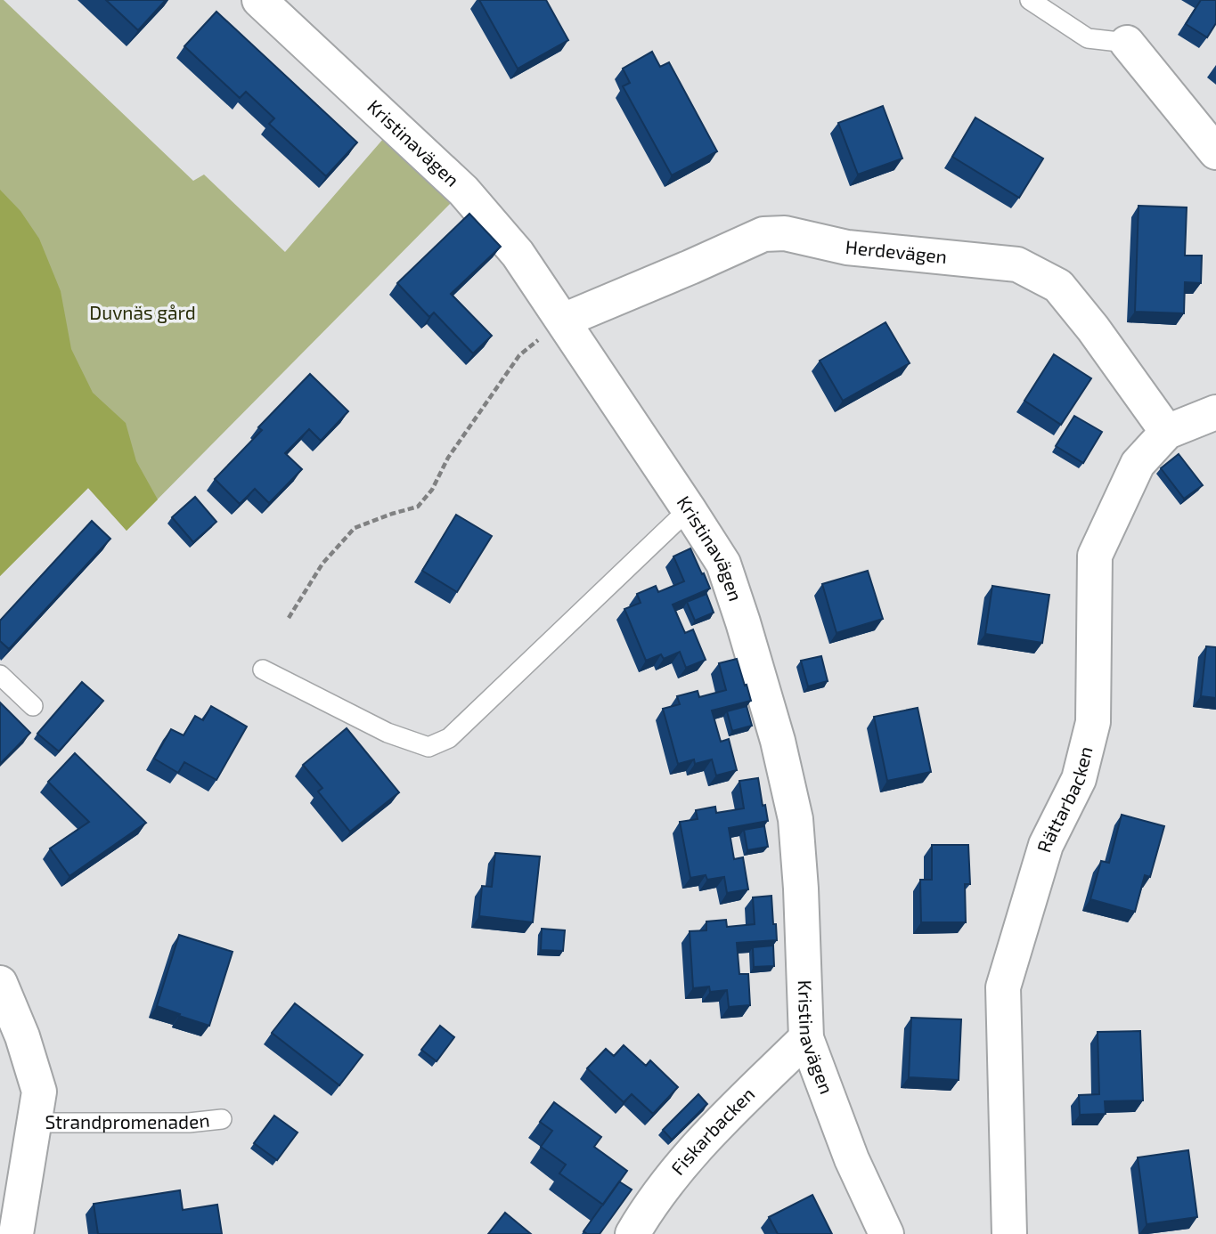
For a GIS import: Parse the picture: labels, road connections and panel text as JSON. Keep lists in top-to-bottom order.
{
  "streets": {
    "street": [
      "Kristinavägen",
      "Herdevägen",
      "Rättarbacken",
      "Strandpromenaden",
      "Fiskarbacken"
    ]
  },
  "crossings": [
    ["Kristinavägen", "Herdevägen"],
    ["Kristinavägen", "Fiskarbacken"],
    ["Herdevägen", "Rättarbacken"]
  ],
  "parks": ["Duvnäs gård"]
}
